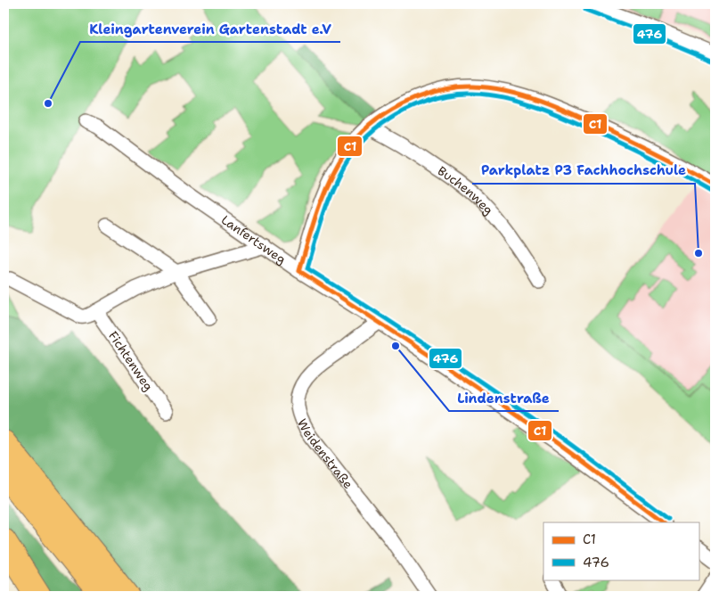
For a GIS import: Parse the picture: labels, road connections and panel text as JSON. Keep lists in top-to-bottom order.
{
  "streets": {
    "street": [
      "Buchenweg",
      "Lanfertsweg",
      "Fichtenweg",
      "Weidenstraße"
    ]
  },
  "crossings": [
    ["Lanfertsweg", "Weidenstraße"]
  ],
  "places": ["Kleingartenverein Gartenstadt e.V", "Parkplatz P3 Fachhochschule", "Lindenstraße"],
  "lines": ["transit line 476", "transit line C1"],
  "legend": ["C1", "476"]
}
